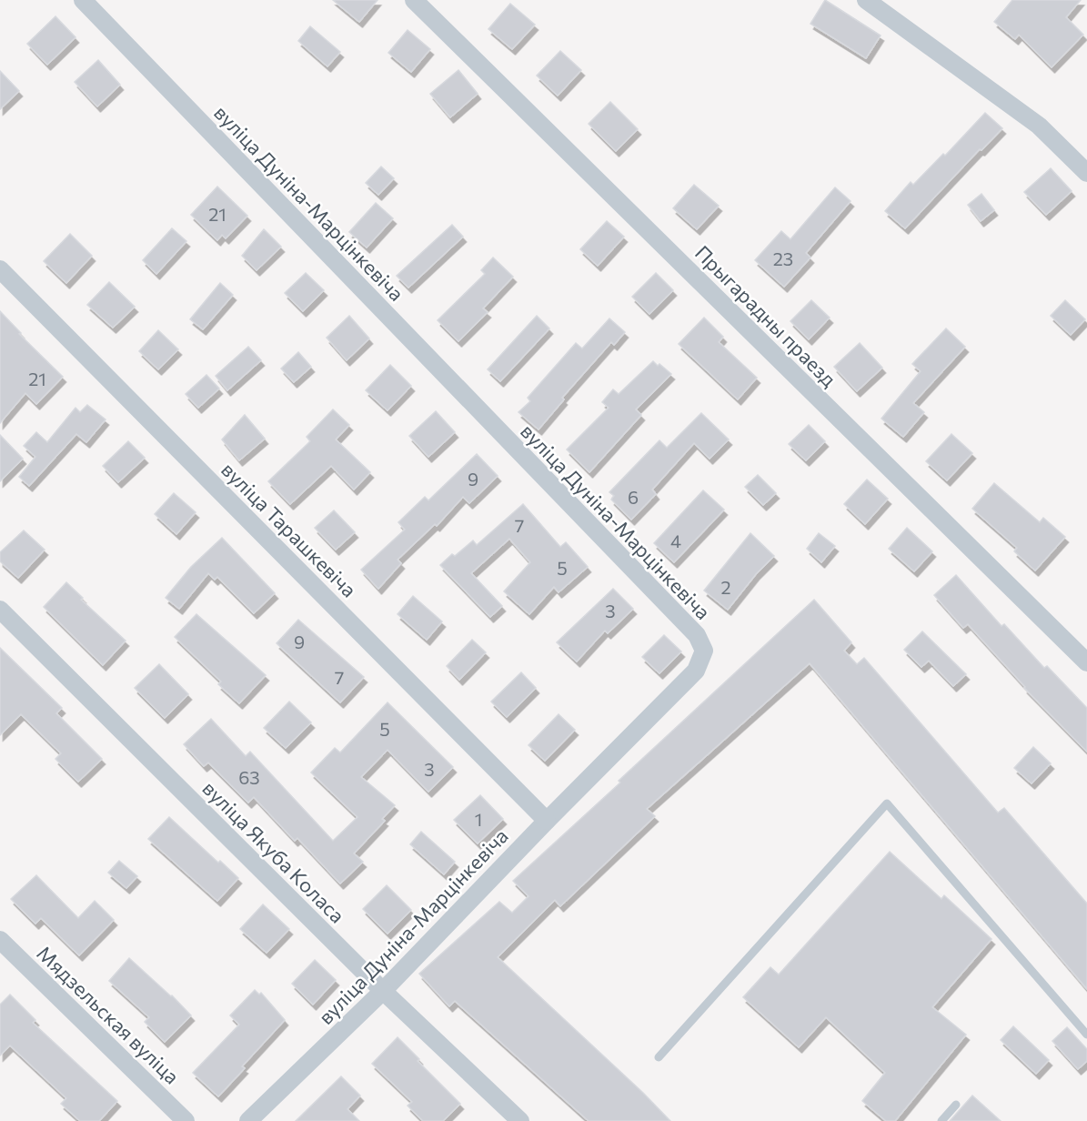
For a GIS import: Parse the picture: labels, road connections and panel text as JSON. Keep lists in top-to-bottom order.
{
  "streets": {
    "street": [
      "вуліца Дуніна-Марцінкевіча",
      "Прыгарадны праезд",
      "вуліца Тарашкевіча",
      "вуліца Якуба Коласа",
      "Мядзельская вуліца"
    ]
  },
  "crossings": [
    ["вуліца Дуніна-Марцінкевіча", "вуліца Тарашкевіча"],
    ["вуліца Дуніна-Марцінкевіча", "вуліца Якуба Коласа"]
  ],
  "house_numbers": [
    "21",
    "23",
    "21",
    "9",
    "6",
    "7",
    "4",
    "5",
    "2",
    "3",
    "9",
    "7",
    "5",
    "3",
    "63",
    "1"
  ]
}
